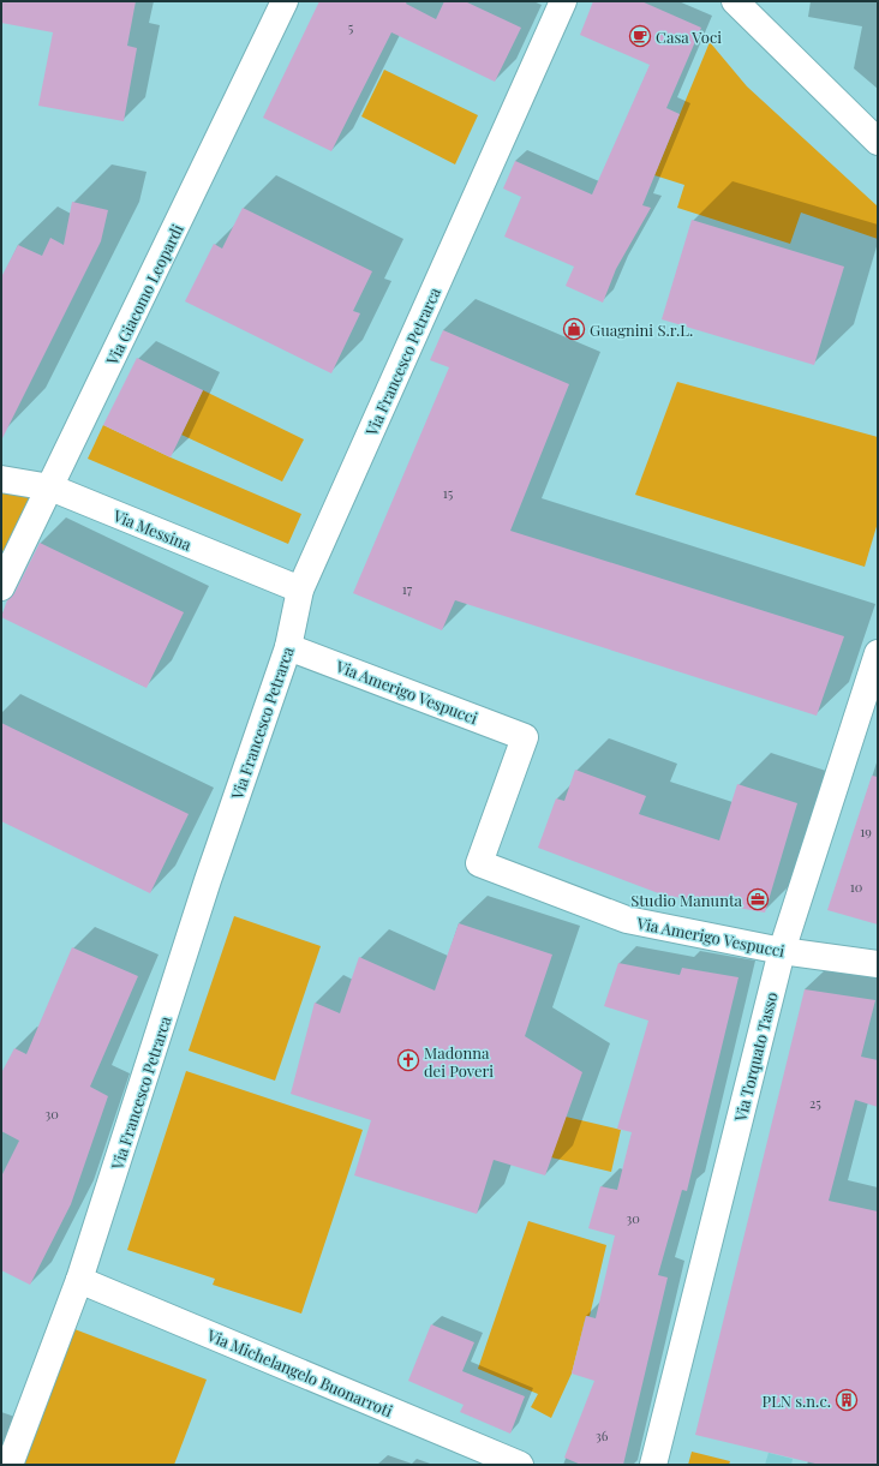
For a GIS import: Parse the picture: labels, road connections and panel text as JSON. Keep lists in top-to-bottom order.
{
  "streets": {
    "street": [
      "Via Giacomo Leopardi",
      "Via Francesco Petrarca",
      "Via Messina",
      "Via Amerigo Vespucci",
      "Via Torquato Tasso",
      "Via Michelangelo Buonarroti"
    ]
  },
  "crossings": [
    ["Via Giacomo Leopardi", "Via Messina"],
    ["Via Francesco Petrarca", "Via Messina"],
    ["Via Francesco Petrarca", "Via Amerigo Vespucci"],
    ["Via Francesco Petrarca", "Via Michelangelo Buonarroti"],
    ["Via Amerigo Vespucci", "Via Torquato Tasso"]
  ],
  "places": {
    "cafe": ["Casa Voci"],
    "shop": ["Guagnini S.r.L."],
    "office": ["Studio Manunta"],
    "church": ["Madonna dei Poveri"],
    "building": ["PLN s.n.c."]
  },
  "house_numbers": [
    "5",
    "15",
    "17",
    "19",
    "10",
    "25",
    "30",
    "30",
    "36"
  ]
}
